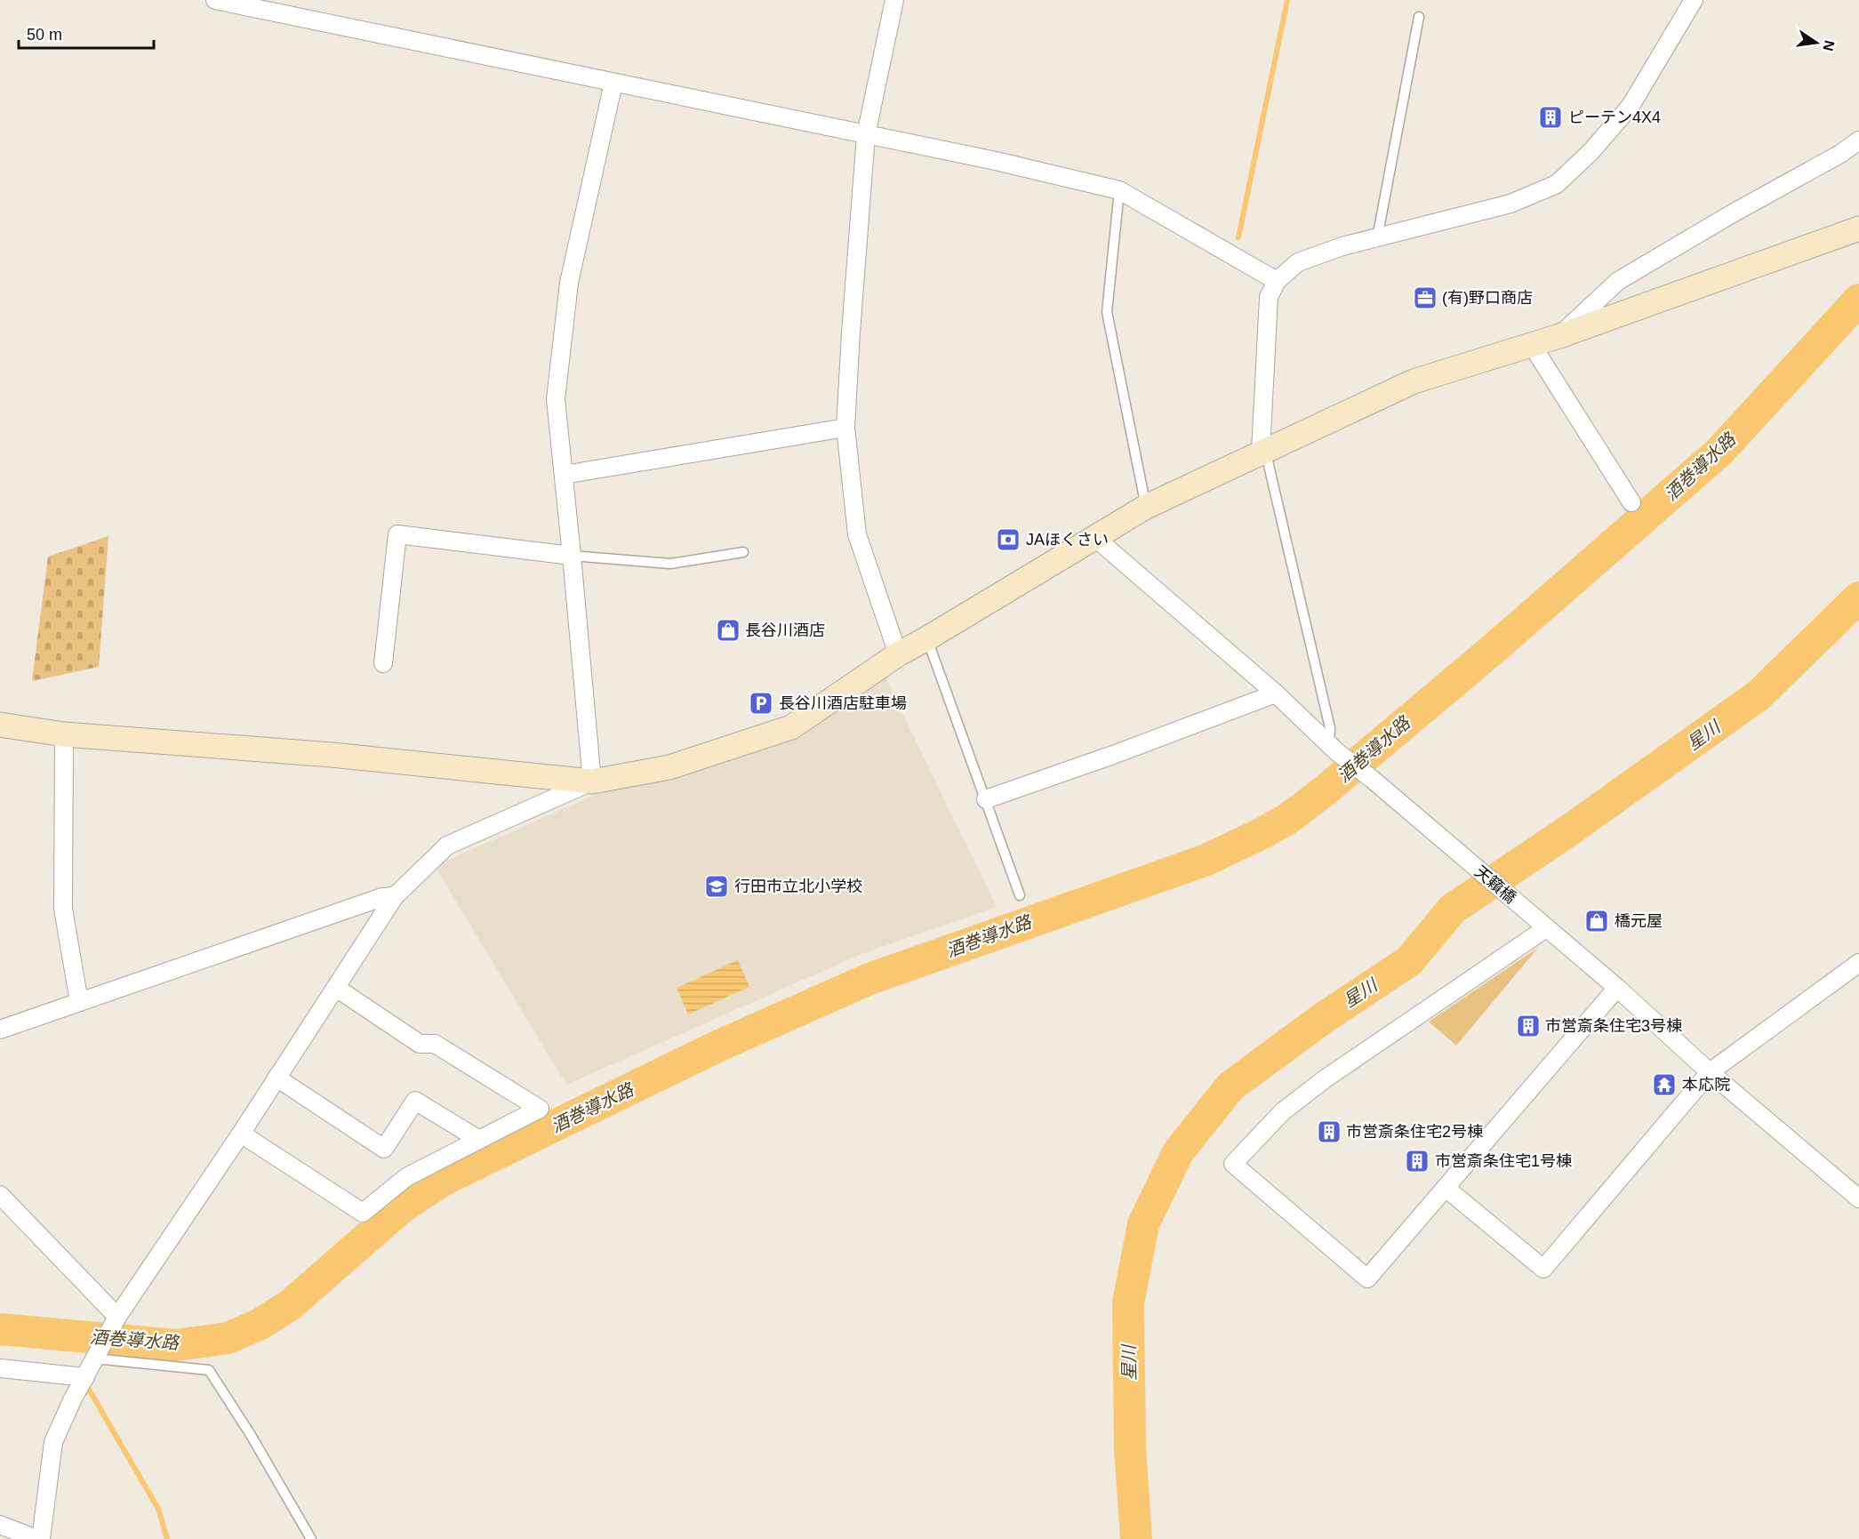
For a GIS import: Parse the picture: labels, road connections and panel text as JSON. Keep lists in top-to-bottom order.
{
  "streets": {
    "street": ["天籟橋"]
  },
  "water": ["酒巻導水路", "星川"],
  "places": {
    "building": [
      "ピーテン4X4",
      "市営斎条住宅3号棟",
      "市営斎条住宅2号棟",
      "市営斎条住宅1号棟"
    ],
    "office": ["(有)野口商店"],
    "bank": ["JAほくさい"],
    "shop": ["長谷川酒店", "橋元屋"],
    "parking": ["長谷川酒店駐車場"],
    "school or university": ["行田市立北小学校"],
    "temple": ["本応院"]
  },
  "scale_bar": "50 m",
  "north": "right"
}
